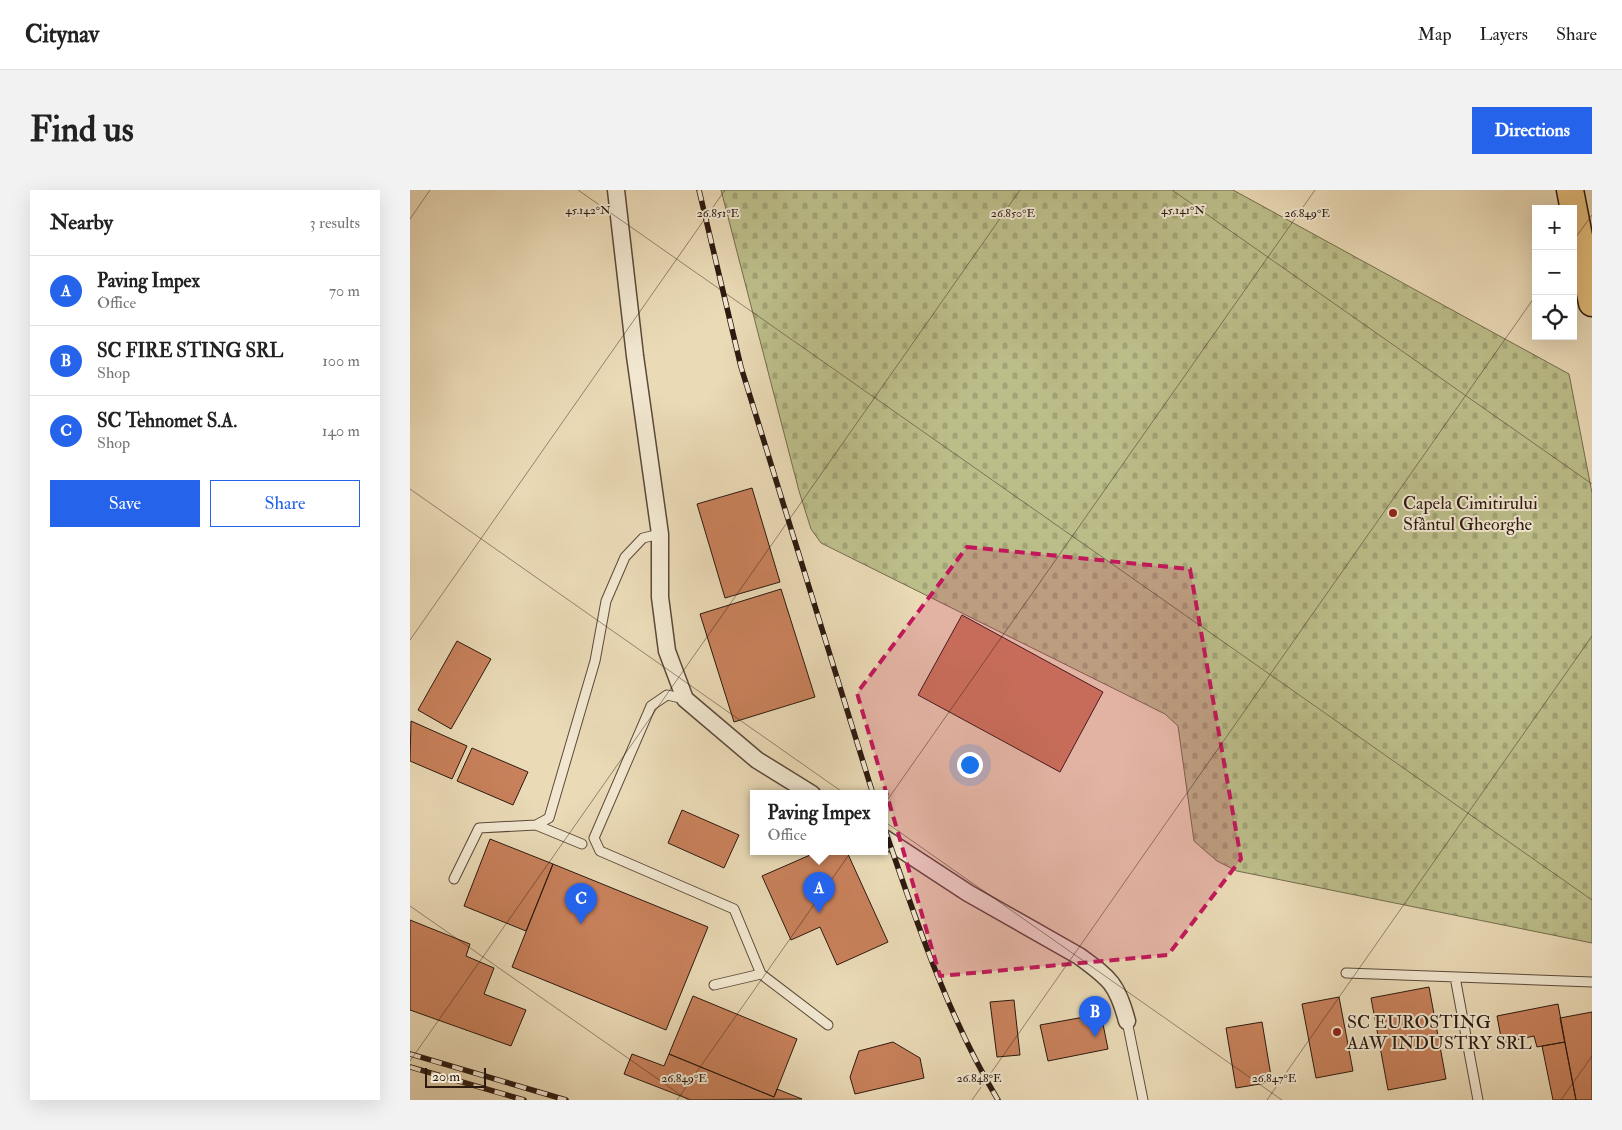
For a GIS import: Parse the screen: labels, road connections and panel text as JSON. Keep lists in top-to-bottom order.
{
  "places": ["Capela Cimitirului Sfântul Gheorghe", "SC EUROSTING AAW INDUSTRY SRL"],
  "scale_bar": "20 m",
  "page": {
    "header": "Citynav",
    "nav": ["Map", "Layers", "Share"],
    "buttons": [
      "Directions",
      ["Save", "Share"]
    ],
    "title": "Find us",
    "heading": ["Nearby", "3 results"],
    "map_buttons": ["+", "−"],
    "list": [
      {
        "mark": "A",
        "name": "Paving Impex",
        "note": "Office",
        "value": "70 m"
      },
      {
        "mark": "B",
        "name": "SC FIRE STING SRL",
        "note": "Shop",
        "value": "100 m"
      },
      {
        "mark": "C",
        "name": "SC Tehnomet S.A.",
        "note": "Shop",
        "value": "140 m"
      }
    ],
    "popup": ["Paving Impex", "Office"],
    "pins": ["A", "C", "B"],
    "scale": "20 m"
  },
  "coordinates": [
    "45.142°N",
    "45.141°N",
    "26.851°E",
    "26.850°E",
    "26.849°E",
    "26.848°E",
    "26.847°E"
  ]
}
